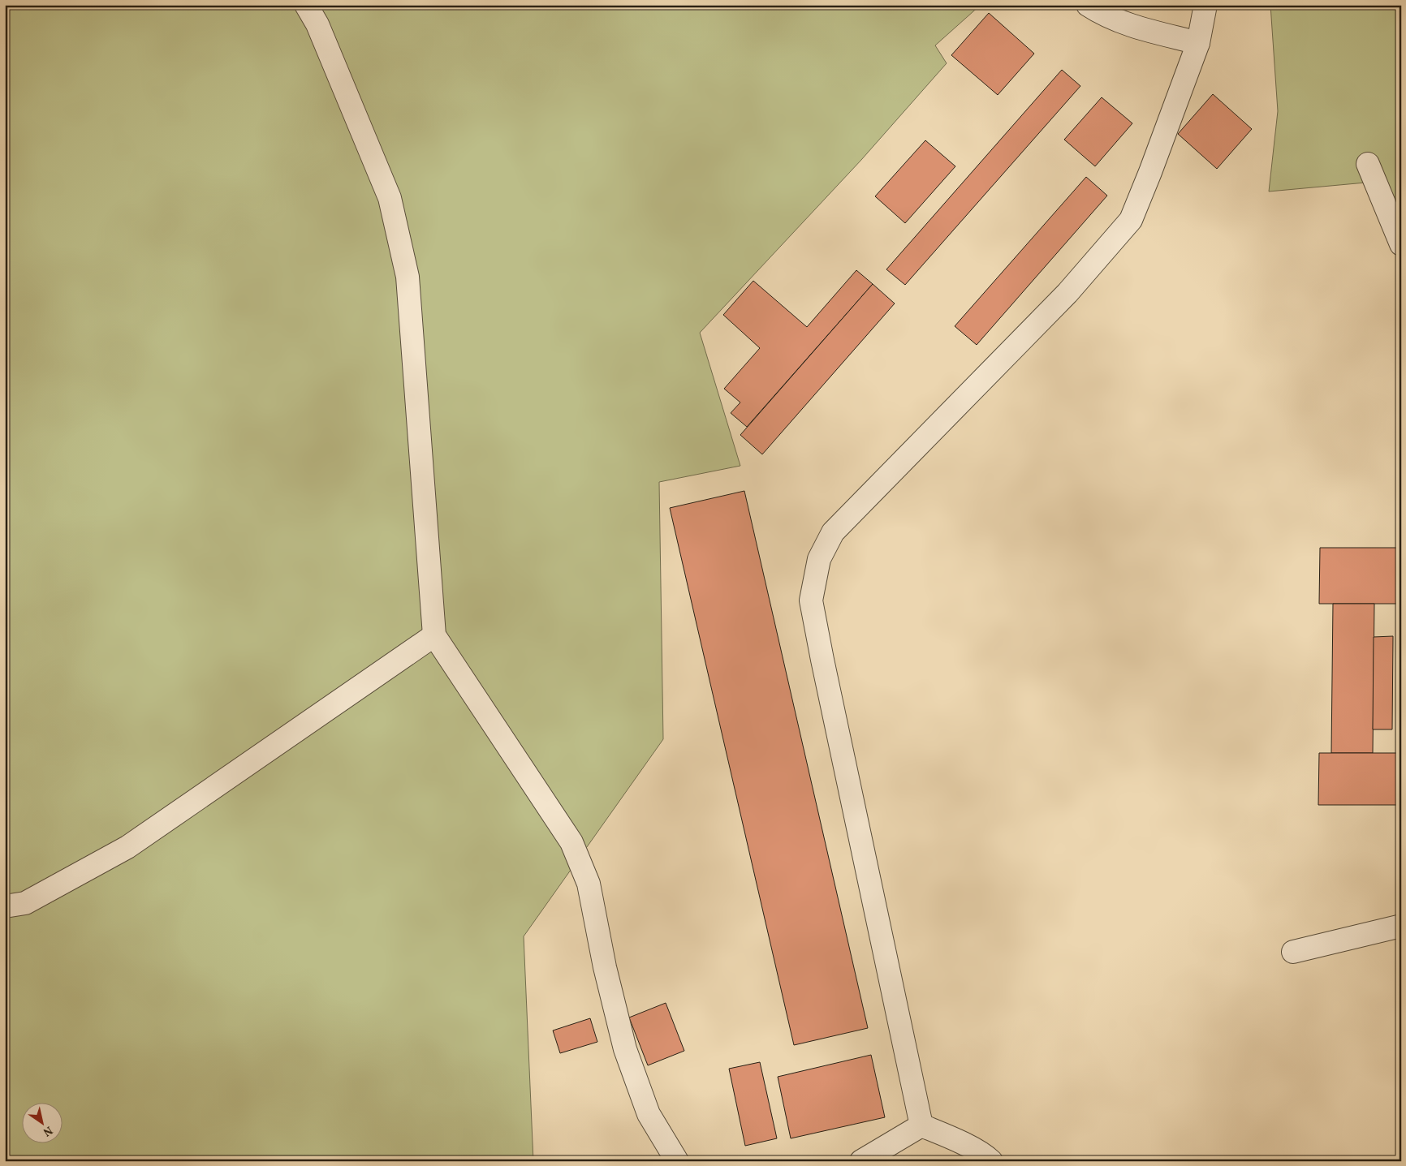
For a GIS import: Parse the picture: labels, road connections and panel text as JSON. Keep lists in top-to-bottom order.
{
  "north": "bottom right"
}
